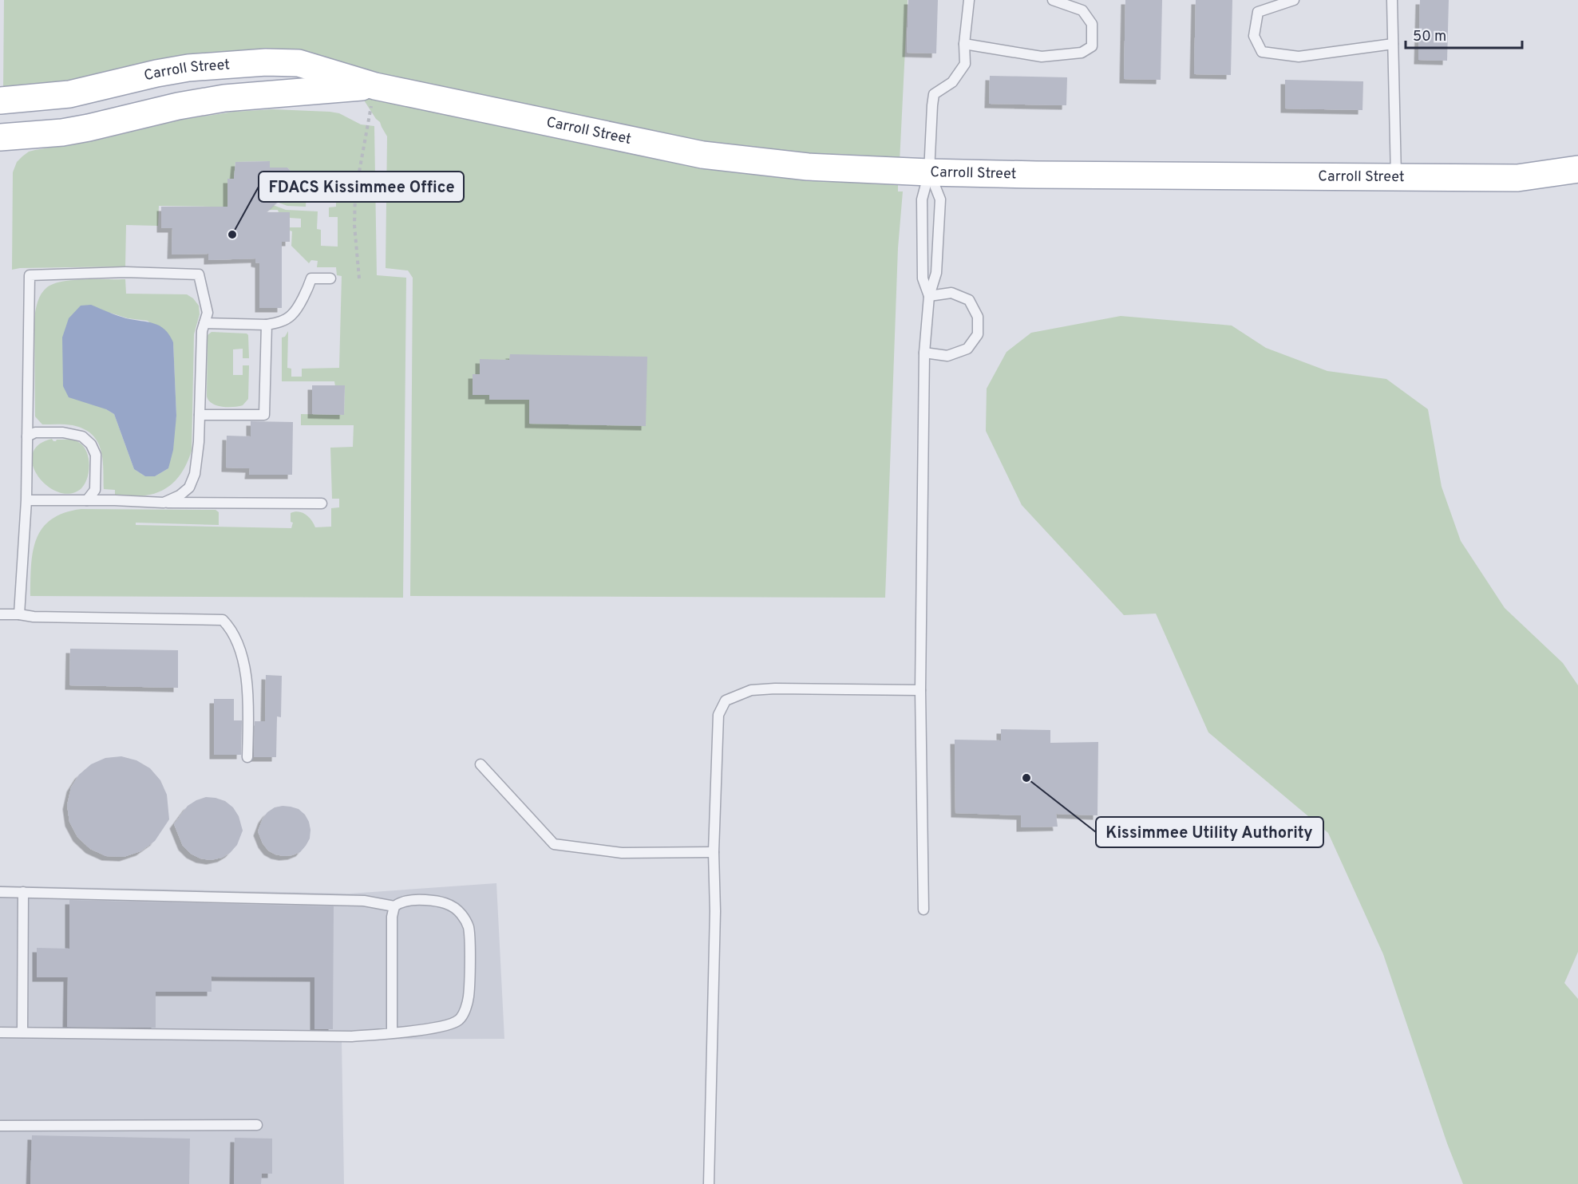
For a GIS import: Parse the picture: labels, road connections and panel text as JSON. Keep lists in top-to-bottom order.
{
  "streets": {
    "main road": ["Carroll Street"]
  },
  "places": ["FDACS Kissimmee Office", "Kissimmee Utility Authority"],
  "scale_bar": "50 m"
}
